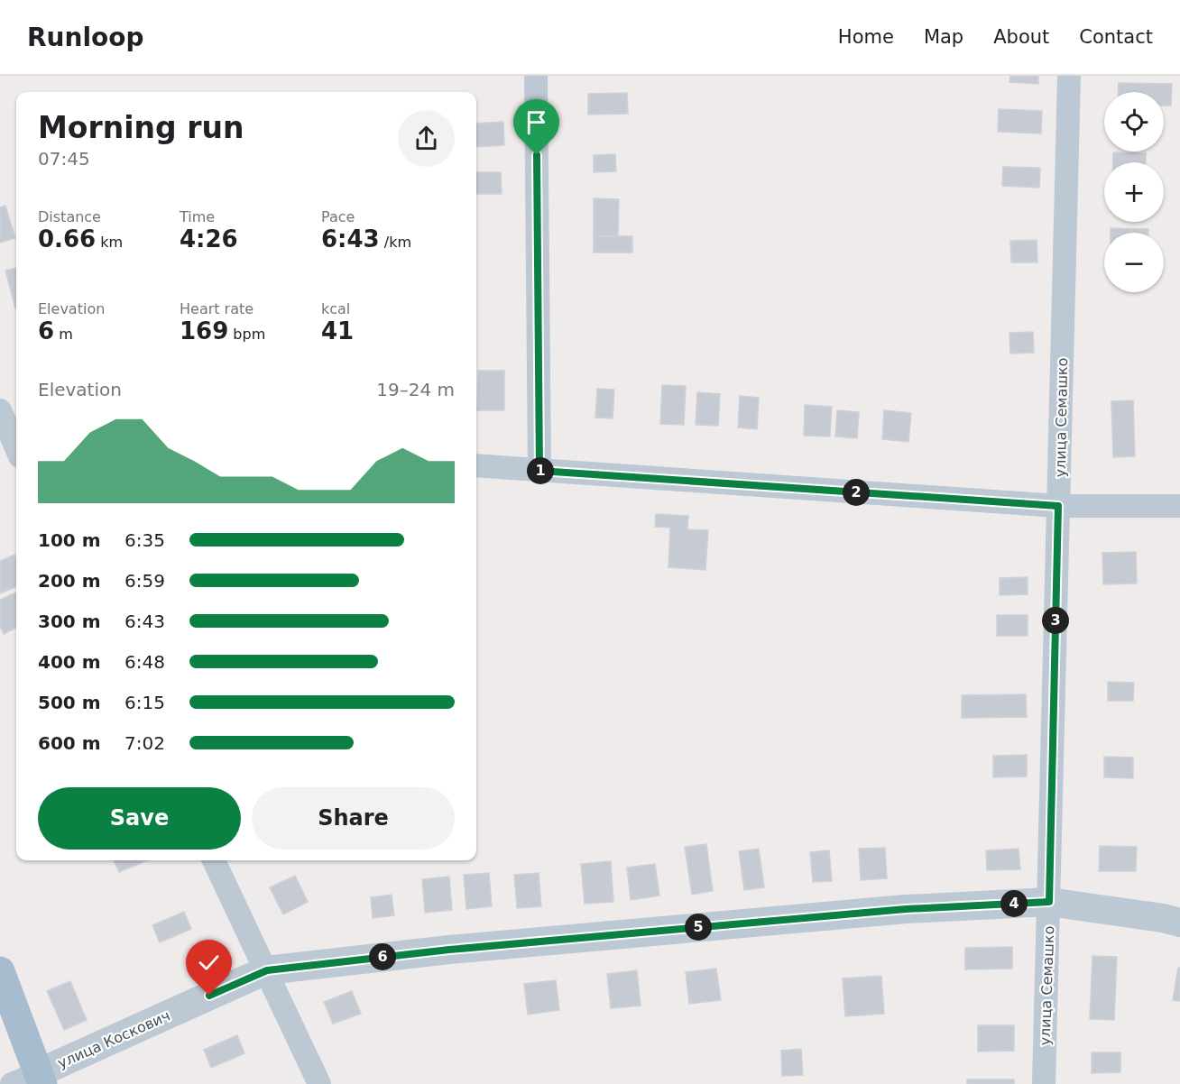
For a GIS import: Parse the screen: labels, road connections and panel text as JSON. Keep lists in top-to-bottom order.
{
  "streets": {
    "street": ["улица Семашко", "улица Коскович"]
  },
  "crossings": [
    ["улица Семашко", "улица Коскович"]
  ],
  "page": {
    "header": "Runloop",
    "nav": [
      "Home",
      "Map",
      "About",
      "Contact"
    ],
    "map_buttons": ["+", "−"],
    "heading": ["Morning run", "07:45"],
    "stats": [
      ["Distance", "0.66 km"],
      ["Time", "4:26"],
      ["Pace", "6:43 /km"],
      ["Elevation", "6 m"],
      ["Heart rate", "169 bpm"],
      ["kcal", "41"]
    ],
    "chart": ["Elevation", "19–24 m"],
    "pins": [
      "1",
      "2",
      "3",
      "4",
      "5",
      "6"
    ],
    "list": [
      {
        "name": "100 m",
        "note": "6:35"
      },
      {
        "name": "200 m",
        "note": "6:59"
      },
      {
        "name": "300 m",
        "note": "6:43"
      },
      {
        "name": "400 m",
        "note": "6:48"
      },
      {
        "name": "500 m",
        "note": "6:15"
      },
      {
        "name": "600 m",
        "note": "7:02"
      }
    ],
    "buttons": ["Save", "Share"]
  }
}
